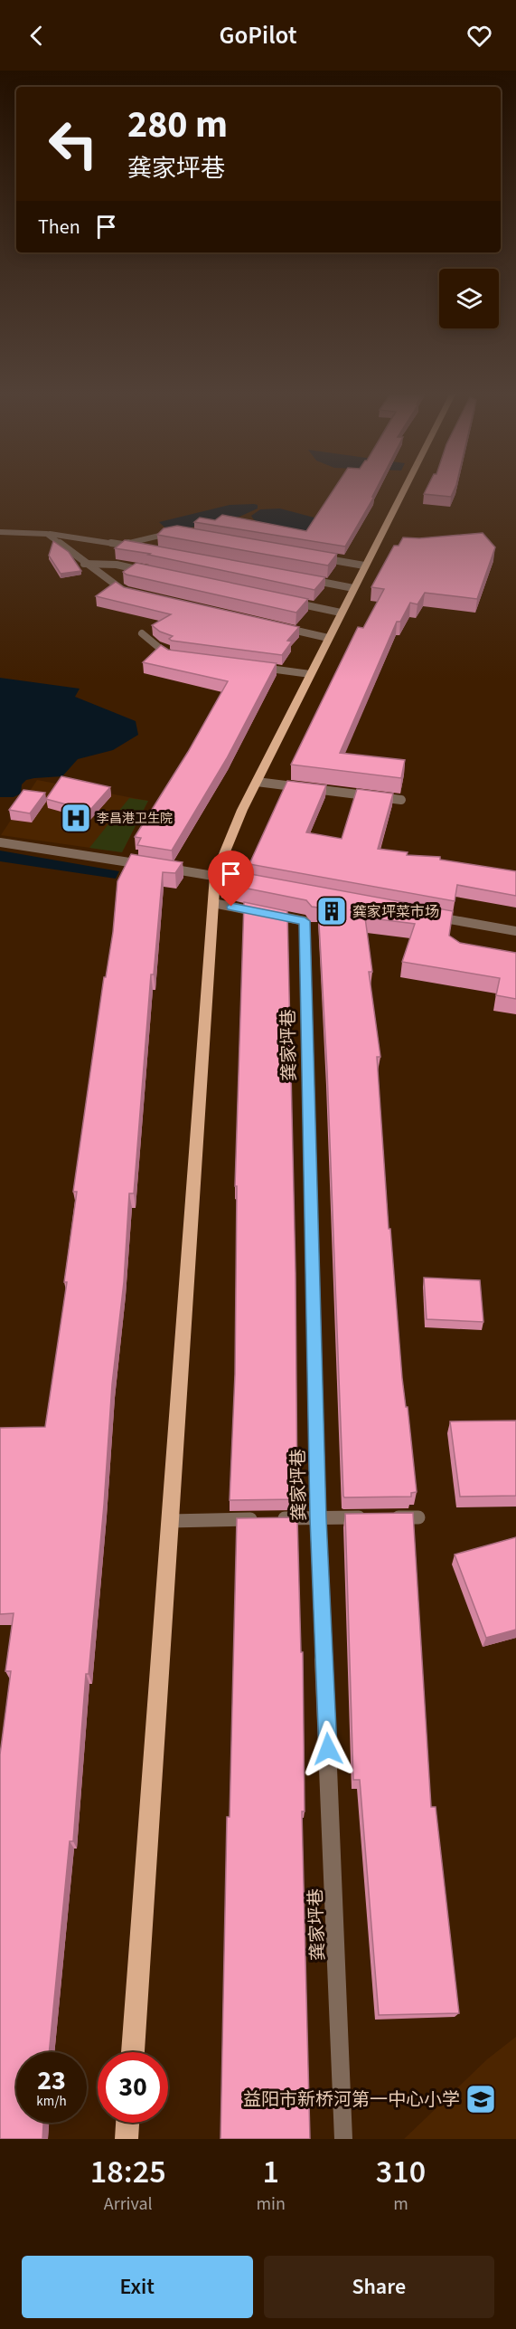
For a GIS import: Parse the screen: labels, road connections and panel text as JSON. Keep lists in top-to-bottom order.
{
  "streets": {
    "street": ["龚家坪巷"]
  },
  "places": {
    "hospital": ["李昌港卫生院"],
    "building": ["龚家坪菜市场"],
    "school or university": ["益阳市新桥河第一中心小学"]
  },
  "page": {
    "header": "GoPilot",
    "turn": ["280 m", "龚家坪巷"],
    "then": "Then",
    "speed": "23 km/h",
    "limit": "30",
    "eta": [
      "18:25",
      "Arrival",
      "1",
      "min",
      "310",
      "m"
    ],
    "buttons": ["Exit", "Share"]
  }
}
